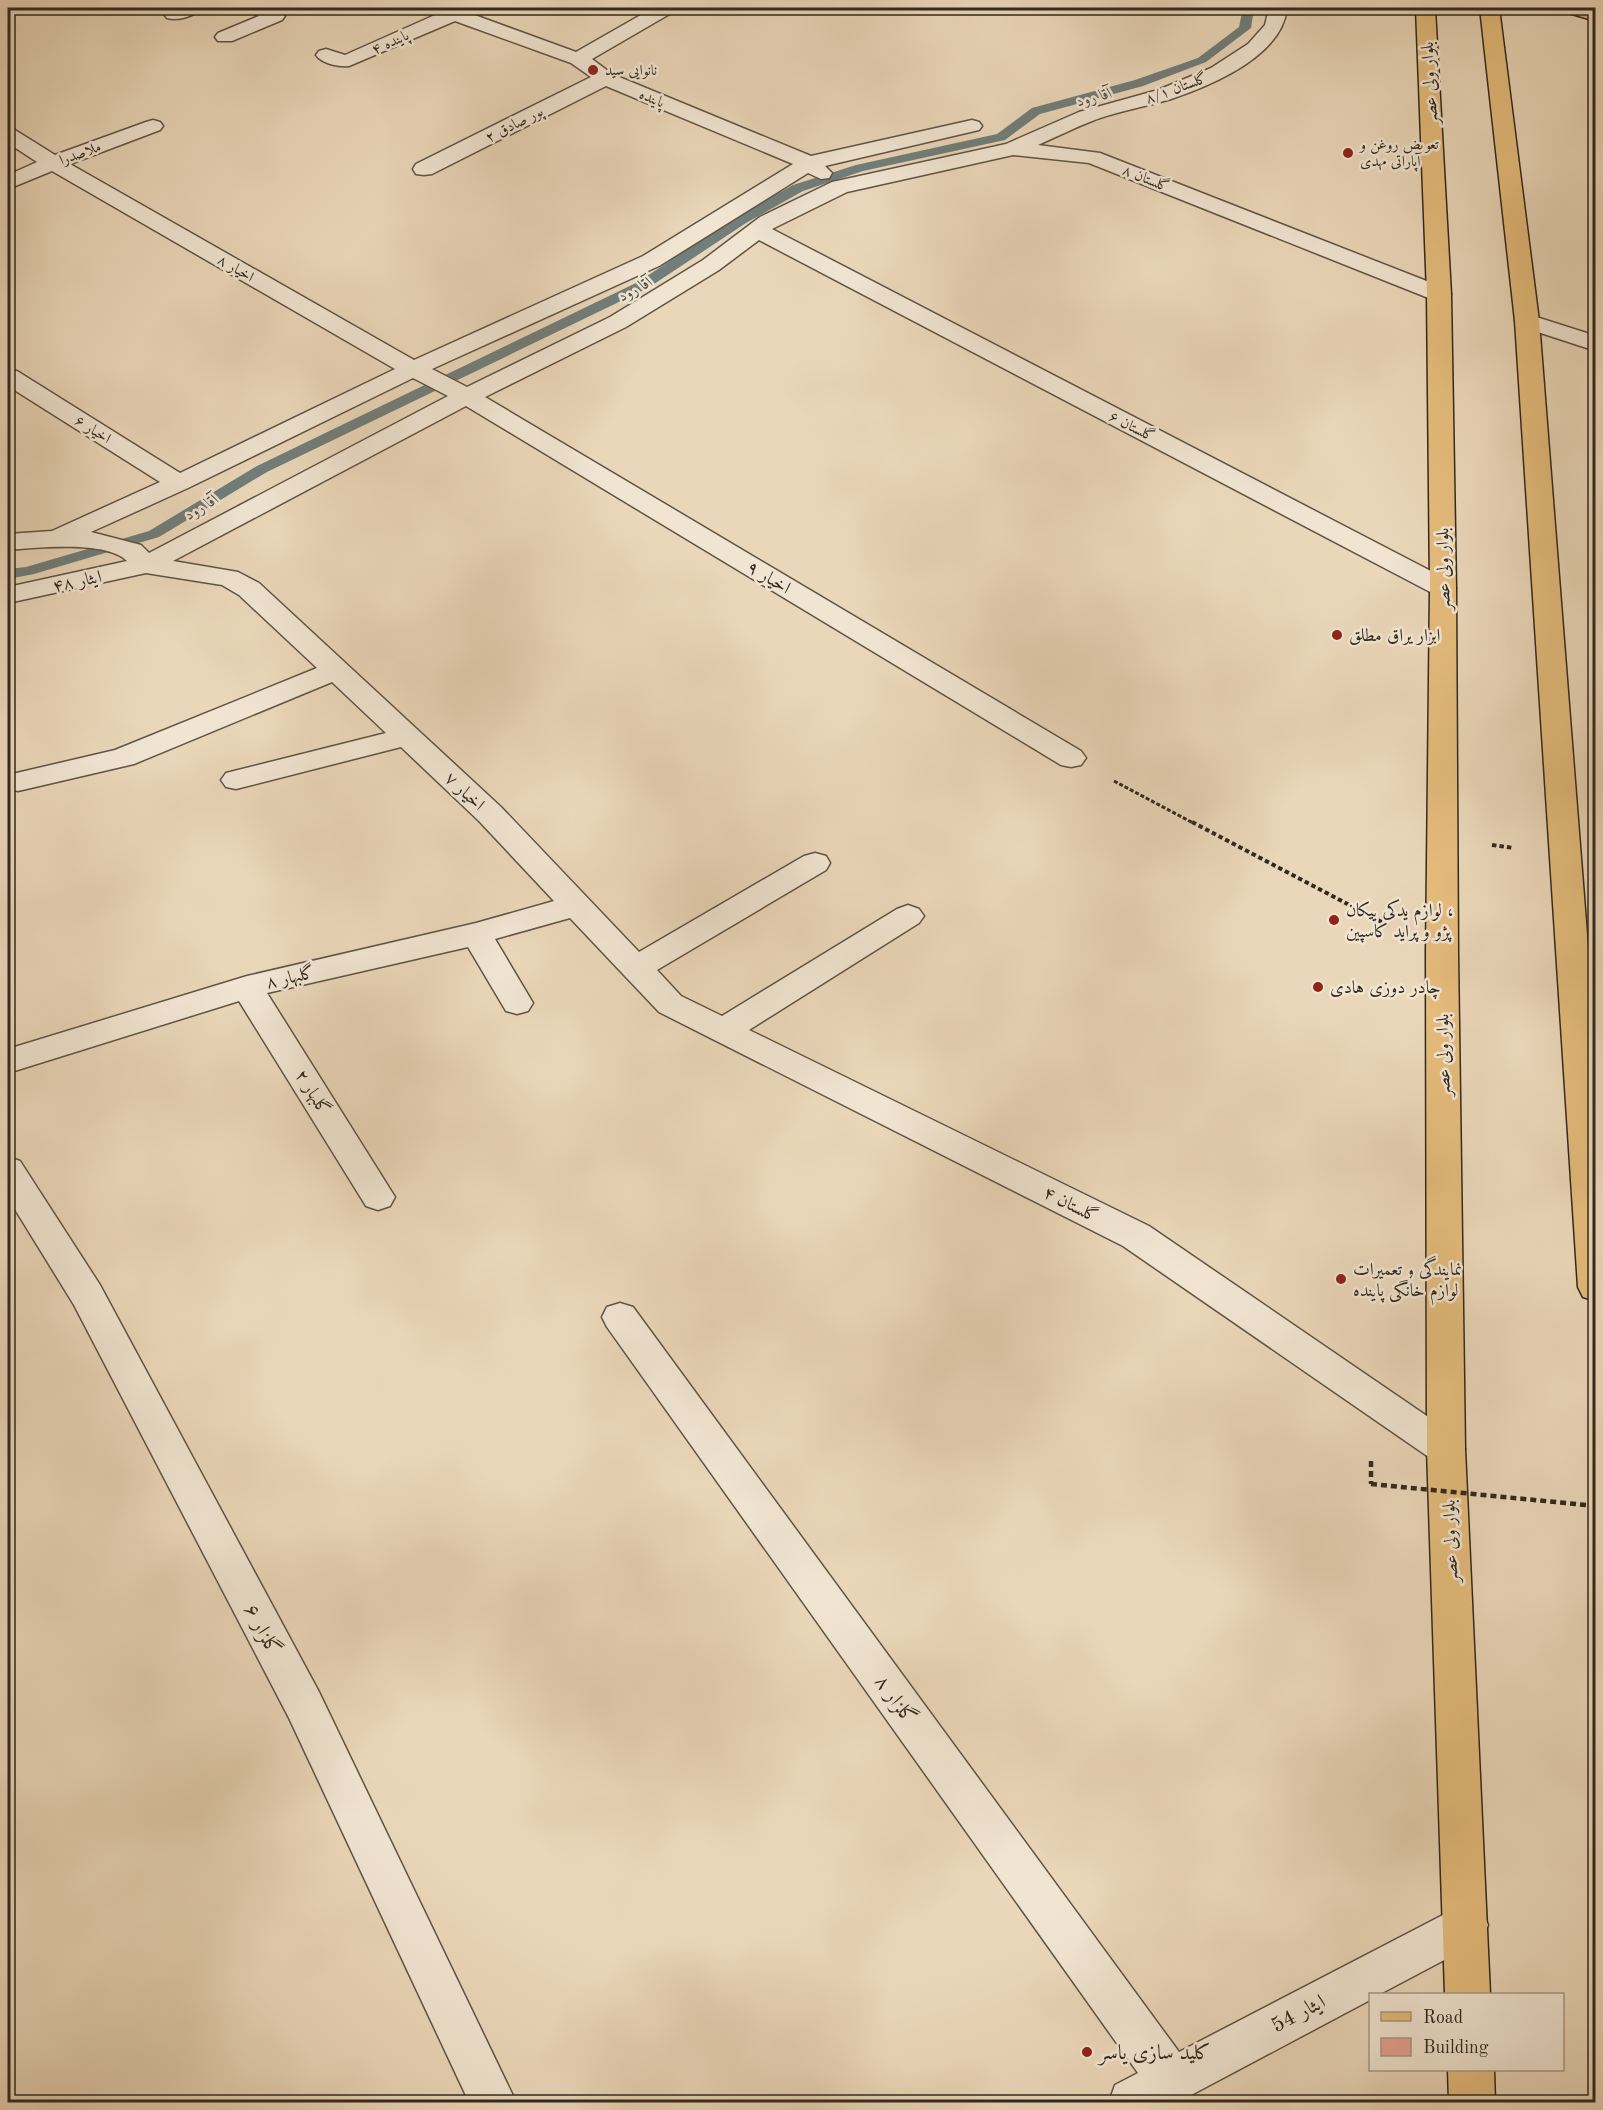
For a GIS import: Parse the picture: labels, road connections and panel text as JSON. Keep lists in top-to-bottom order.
{
  "streets": {
    "main road": ["بلوار ولی عصر"],
    "street": [
      "پاینده ۴",
      "گلستان ۸/۱",
      "پاینده",
      "پور صادق ۲",
      "ملاصدرا",
      "گلستان ۸",
      "اخیار ۸",
      "گلستان ۶",
      "اخیار ۶",
      "اخیار ۹",
      "ایثار ۴۸",
      "اخیار ۷",
      "گلبهار ۸",
      "گلبهار ۲",
      "گلستان ۴",
      "گلزار ۶",
      "گلزار ۸",
      "ایثار 54"
    ]
  },
  "crossings": [
    ["پاینده ۴", "پاینده"],
    ["بلوار ولی عصر", "گلستان ۸"],
    ["بلوار ولی عصر", "گلستان ۶"],
    ["بلوار ولی عصر", "گلستان ۴"],
    ["بلوار ولی عصر", "ایثار 54"],
    ["گلستان ۸/۱", "گلستان ۸"],
    ["پاینده", "پور صادق ۲"],
    ["پاینده", "گلستان ۸"],
    ["ملاصدرا", "اخیار ۸"],
    ["گلستان ۸", "اخیار ۸"],
    ["گلستان ۸", "گلستان ۶"],
    ["گلستان ۸", "اخیار ۹"],
    ["گلستان ۸", "ایثار ۴۸"],
    ["گلستان ۸", "اخیار ۷"],
    ["اخیار ۸", "اخیار ۹"],
    ["ایثار ۴۸", "اخیار ۷"],
    ["اخیار ۷", "گلبهار ۸"],
    ["اخیار ۷", "گلستان ۴"],
    ["گلبهار ۸", "گلبهار ۲"],
    ["گلزار ۸", "ایثار 54"]
  ],
  "water": ["آقا رود"],
  "places": [
    "نانوایی سید",
    "تعویض روغن و آپاراتی مهدی",
    "ابزار یراق مطلق",
    "لوازم یدکی پیکان ، پژو و پراید کاسپین",
    "چادر دوزی هادی",
    "نمایندگی و تعمیرات لوازم خانگی پاینده",
    "کلید سازی یاسر"
  ],
  "legend": ["Road", "Building"]
}
